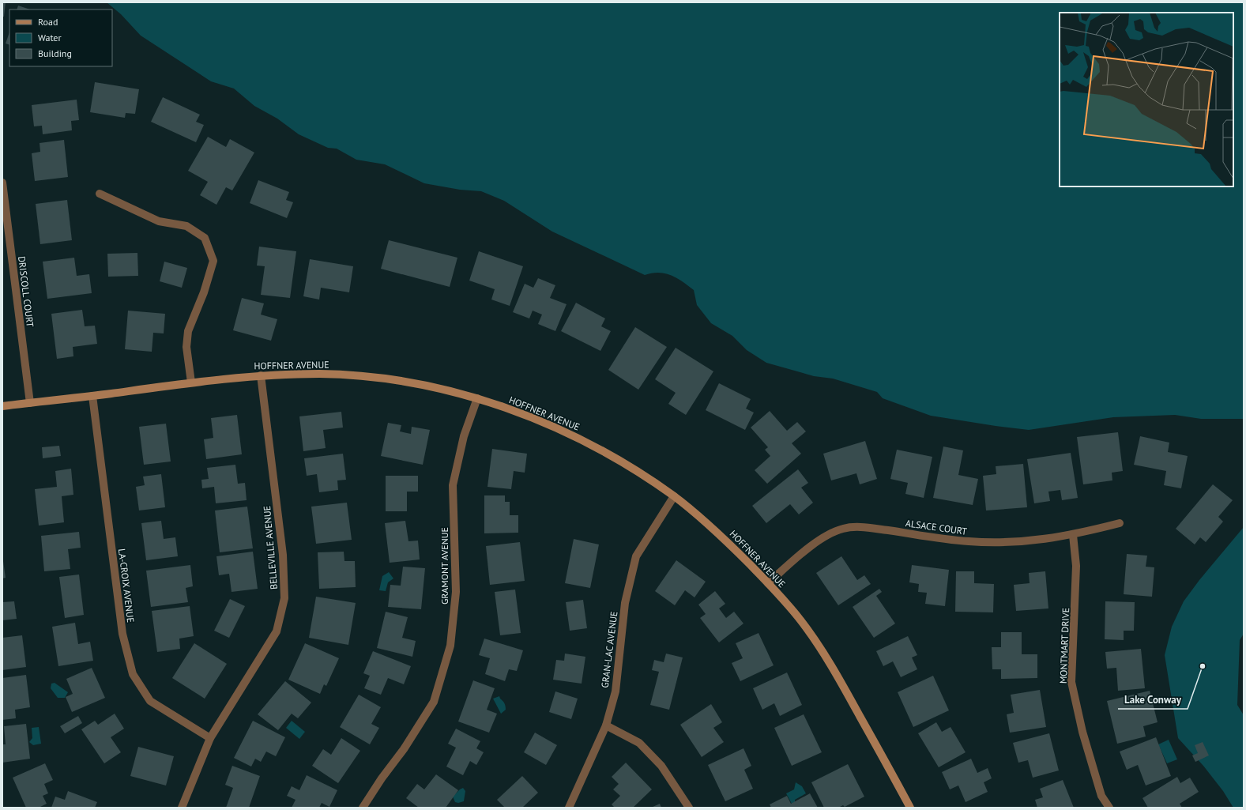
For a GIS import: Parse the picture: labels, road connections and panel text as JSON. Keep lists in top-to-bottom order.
{
  "streets": {
    "main road": ["HOFFNER AVENUE"],
    "street": [
      "DRISCOLL COURT",
      "ALSACE COURT",
      "BELLEVILLE AVENUE",
      "GRAMONT AVENUE",
      "LA-CROIX AVENUE",
      "MONTMART DRIVE",
      "GRAN-LAC AVENUE"
    ]
  },
  "crossings": [
    ["DRISCOLL COURT", "HOFFNER AVENUE"],
    ["HOFFNER AVENUE", "ALSACE COURT"],
    ["HOFFNER AVENUE", "BELLEVILLE AVENUE"],
    ["HOFFNER AVENUE", "GRAMONT AVENUE"],
    ["HOFFNER AVENUE", "LA-CROIX AVENUE"],
    ["HOFFNER AVENUE", "GRAN-LAC AVENUE"],
    ["ALSACE COURT", "MONTMART DRIVE"],
    ["BELLEVILLE AVENUE", "LA-CROIX AVENUE"]
  ],
  "places": ["Lake Conway"],
  "legend": ["Road", "Water", "Building"]
}
